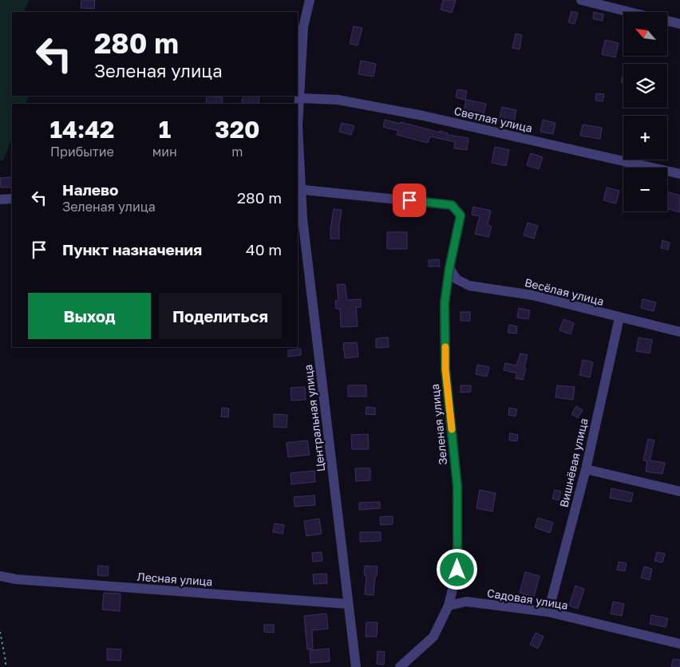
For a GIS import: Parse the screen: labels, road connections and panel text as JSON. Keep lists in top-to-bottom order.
{
  "streets": {
    "street": [
      "Светлая улица",
      "Весёлая улица",
      "Центральная улица",
      "Зеленая улица",
      "Вишнёвая улица",
      "Лесная улица",
      "Садовая улица"
    ]
  },
  "crossings": [
    ["Светлая улица", "Центральная улица"],
    ["Весёлая улица", "Зеленая улица"],
    ["Весёлая улица", "Вишнёвая улица"],
    ["Центральная улица", "Зеленая улица"],
    ["Центральная улица", "Лесная улица"],
    ["Зеленая улица", "Садовая улица"],
    ["Вишнёвая улица", "Садовая улица"]
  ],
  "north": "top left",
  "page": {
    "map_buttons": ["+", "−"],
    "turn": ["280 m", "Зеленая улица"],
    "eta": [
      "14:42",
      "Прибытие",
      "1",
      "мин",
      "320",
      "m"
    ],
    "list": [
      {
        "name": "Налево",
        "note": "Зеленая улица",
        "value": "280 m"
      },
      {
        "name": "Пункт назначения",
        "value": "40 m"
      }
    ],
    "buttons": ["Выход", "Поделиться"]
  }
}
